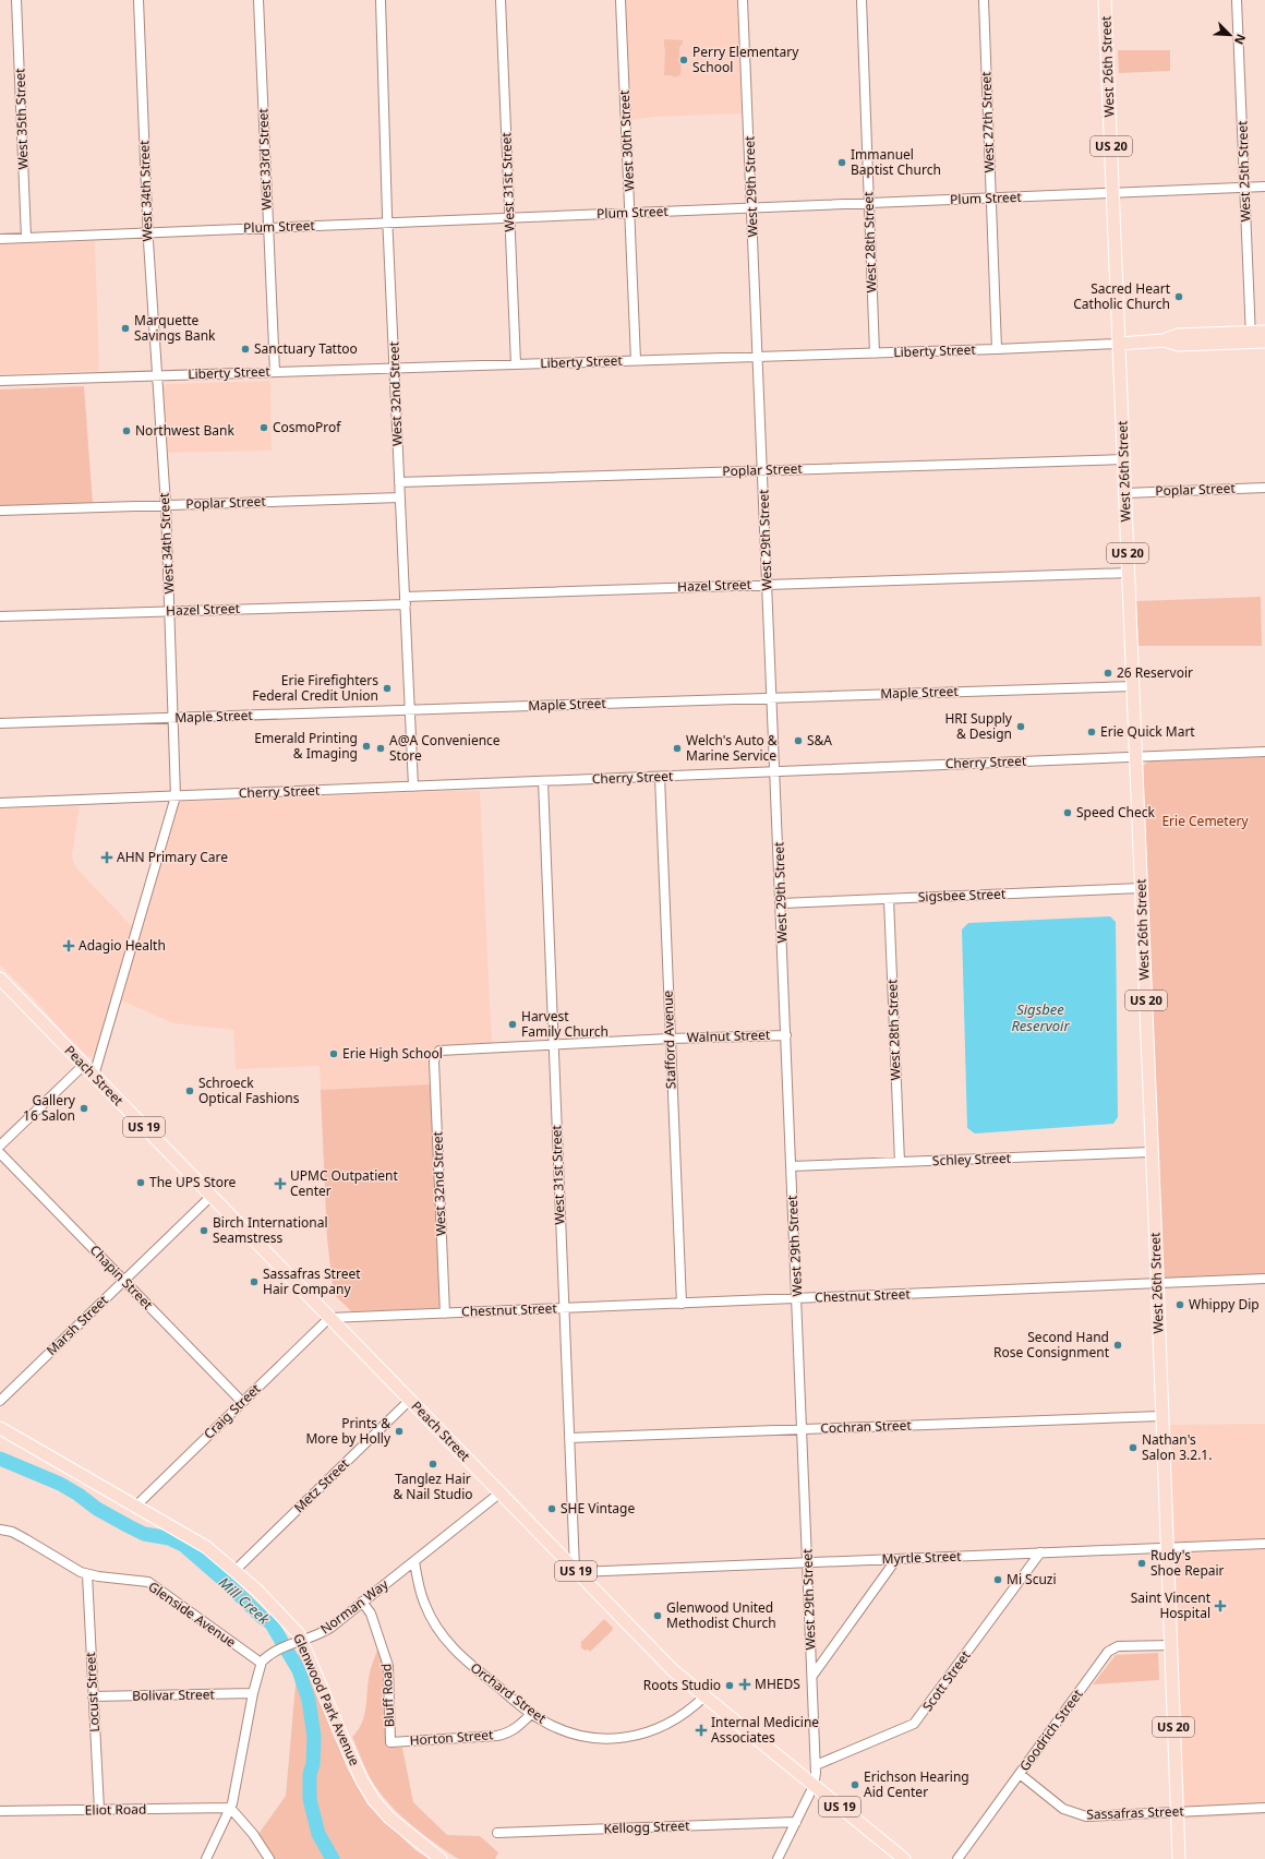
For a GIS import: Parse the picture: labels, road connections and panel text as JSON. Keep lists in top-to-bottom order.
{
  "streets": {
    "main road": [
      "West 26th Street",
      "US 20",
      "Liberty Street",
      "Peach Street",
      "US 19",
      "Glenwood Park Avenue"
    ],
    "street": [
      "West 35th Street",
      "West 27th Street",
      "West 30th Street",
      "West 33rd Street",
      "West 25th Street",
      "West 31st Street",
      "West 29th Street",
      "West 34th Street",
      "Plum Street",
      "West 28th Street",
      "West 32nd Street",
      "Poplar Street",
      "Hazel Street",
      "Maple Street",
      "Cherry Street",
      "Sigsbee Street",
      "Walnut Street",
      "Stafford Avenue",
      "Schley Street",
      "Chapin Street",
      "Chestnut Street",
      "Marsh Street",
      "Craig Street",
      "Cochran Street",
      "Metz Street",
      "Myrtle Street",
      "Norman Way",
      "Glenside Avenue",
      "Scott Street",
      "Locust Street",
      "Orchard Street",
      "Bolivar Street",
      "Bluff Road",
      "Goodrich Street",
      "Horton Street",
      "Eliot Road",
      "Sassafras Street",
      "Kellogg Street"
    ]
  },
  "crossings": [
    ["West 26th Street", "Plum Street"],
    ["West 26th Street", "Liberty Street"],
    ["West 26th Street", "Poplar Street"],
    ["West 26th Street", "Hazel Street"],
    ["West 26th Street", "Maple Street"],
    ["West 26th Street", "Cherry Street"],
    ["West 26th Street", "Sigsbee Street"],
    ["West 26th Street", "Schley Street"],
    ["West 26th Street", "Chestnut Street"],
    ["West 26th Street", "Cochran Street"],
    ["West 26th Street", "Myrtle Street"],
    ["West 26th Street", "Goodrich Street"],
    ["West 26th Street", "Sassafras Street"],
    ["West 35th Street", "Plum Street"],
    ["West 27th Street", "Plum Street"],
    ["West 27th Street", "Liberty Street"],
    ["West 30th Street", "Plum Street"],
    ["West 30th Street", "Liberty Street"],
    ["West 33rd Street", "Plum Street"],
    ["West 33rd Street", "Liberty Street"],
    ["West 25th Street", "Plum Street"],
    ["West 25th Street", "Liberty Street"],
    ["West 31st Street", "Plum Street"],
    ["West 31st Street", "Liberty Street"],
    ["West 31st Street", "Cherry Street"],
    ["West 31st Street", "Walnut Street"],
    ["West 31st Street", "Peach Street"],
    ["West 31st Street", "Chestnut Street"],
    ["West 31st Street", "Cochran Street"],
    ["West 31st Street", "Myrtle Street"],
    ["West 29th Street", "Plum Street"],
    ["West 29th Street", "Liberty Street"],
    ["West 29th Street", "Poplar Street"],
    ["West 29th Street", "Hazel Street"],
    ["West 29th Street", "Maple Street"],
    ["West 29th Street", "Cherry Street"],
    ["West 29th Street", "Sigsbee Street"],
    ["West 29th Street", "Walnut Street"],
    ["West 29th Street", "Peach Street"],
    ["West 29th Street", "Schley Street"],
    ["West 29th Street", "Chestnut Street"],
    ["West 29th Street", "Cochran Street"],
    ["West 29th Street", "Myrtle Street"],
    ["West 29th Street", "Scott Street"],
    ["West 29th Street", "Kellogg Street"],
    ["West 34th Street", "Plum Street"],
    ["West 34th Street", "Liberty Street"],
    ["West 34th Street", "Poplar Street"],
    ["West 34th Street", "Hazel Street"],
    ["West 34th Street", "Maple Street"],
    ["West 34th Street", "Cherry Street"],
    ["West 34th Street", "Peach Street"],
    ["Plum Street", "West 28th Street"],
    ["Plum Street", "West 32nd Street"],
    ["West 28th Street", "Liberty Street"],
    ["West 28th Street", "Sigsbee Street"],
    ["West 28th Street", "Schley Street"],
    ["Liberty Street", "West 32nd Street"],
    ["West 32nd Street", "Poplar Street"],
    ["West 32nd Street", "Hazel Street"],
    ["West 32nd Street", "Maple Street"],
    ["West 32nd Street", "Cherry Street"],
    ["West 32nd Street", "Walnut Street"],
    ["West 32nd Street", "Chestnut Street"],
    ["Cherry Street", "Stafford Avenue"],
    ["Walnut Street", "Stafford Avenue"],
    ["Stafford Avenue", "Chestnut Street"],
    ["Peach Street", "Chestnut Street"],
    ["Peach Street", "Marsh Street"],
    ["Peach Street", "Craig Street"],
    ["Peach Street", "Metz Street"],
    ["Peach Street", "Myrtle Street"],
    ["Peach Street", "Norman Way"],
    ["Peach Street", "Orchard Street"],
    ["Chapin Street", "Marsh Street"],
    ["Chapin Street", "Craig Street"],
    ["Chestnut Street", "Craig Street"],
    ["Craig Street", "Glenwood Park Avenue"],
    ["Metz Street", "Glenwood Park Avenue"],
    ["Myrtle Street", "Scott Street"],
    ["Norman Way", "Glenside Avenue"],
    ["Norman Way", "Orchard Street"],
    ["Norman Way", "Bluff Road"],
    ["Norman Way", "Glenwood Park Avenue"],
    ["Glenside Avenue", "Locust Street"],
    ["Locust Street", "Bolivar Street"],
    ["Locust Street", "Eliot Road"],
    ["Orchard Street", "Horton Street"],
    ["Bluff Road", "Horton Street"],
    ["Goodrich Street", "Sassafras Street"]
  ],
  "water": ["Sigsbee Reservoir", "Mill Creek"],
  "parks": ["Erie Cemetery"],
  "places": {
    "other": [
      "Perry Elementary School",
      "Immanuel Baptist Church",
      "Sacred Heart Catholic Church",
      "Marquette Savings Bank",
      "Sanctuary Tattoo",
      "CosmoProf",
      "Northwest Bank",
      "26 Reservoir",
      "Erie Firefighters Federal Credit Union",
      "HRI Supply & Design",
      "Erie Quick Mart",
      "S&A",
      "Emerald Printing & Imaging",
      "A@A Convenience Store",
      "Welch's Auto & Marine Service",
      "Speed Check",
      "Harvest Family Church",
      "Erie High School",
      "Schroeck Optical Fashions",
      "Gallery 16 Salon",
      "The UPS Store",
      "Birch International Seamstress",
      "Sassafras Street Hair Company",
      "Whippy Dip",
      "Second Hand Rose Consignment",
      "Prints & More by Holly",
      "Nathan's Salon 3.2.1.",
      "Tanglez Hair & Nail Studio",
      "SHE Vintage",
      "Rudy's Shoe Repair",
      "Mi Scuzi",
      "Glenwood United Methodist Church",
      "Roots Studio",
      "Erichson Hearing Aid Center"
    ],
    "health": [
      "AHN Primary Care",
      "Adagio Health",
      "UPMC Outpatient Center",
      "Saint Vincent Hospital",
      "MHEDS",
      "Internal Medicine Associates"
    ]
  },
  "north": "bottom right"
}
